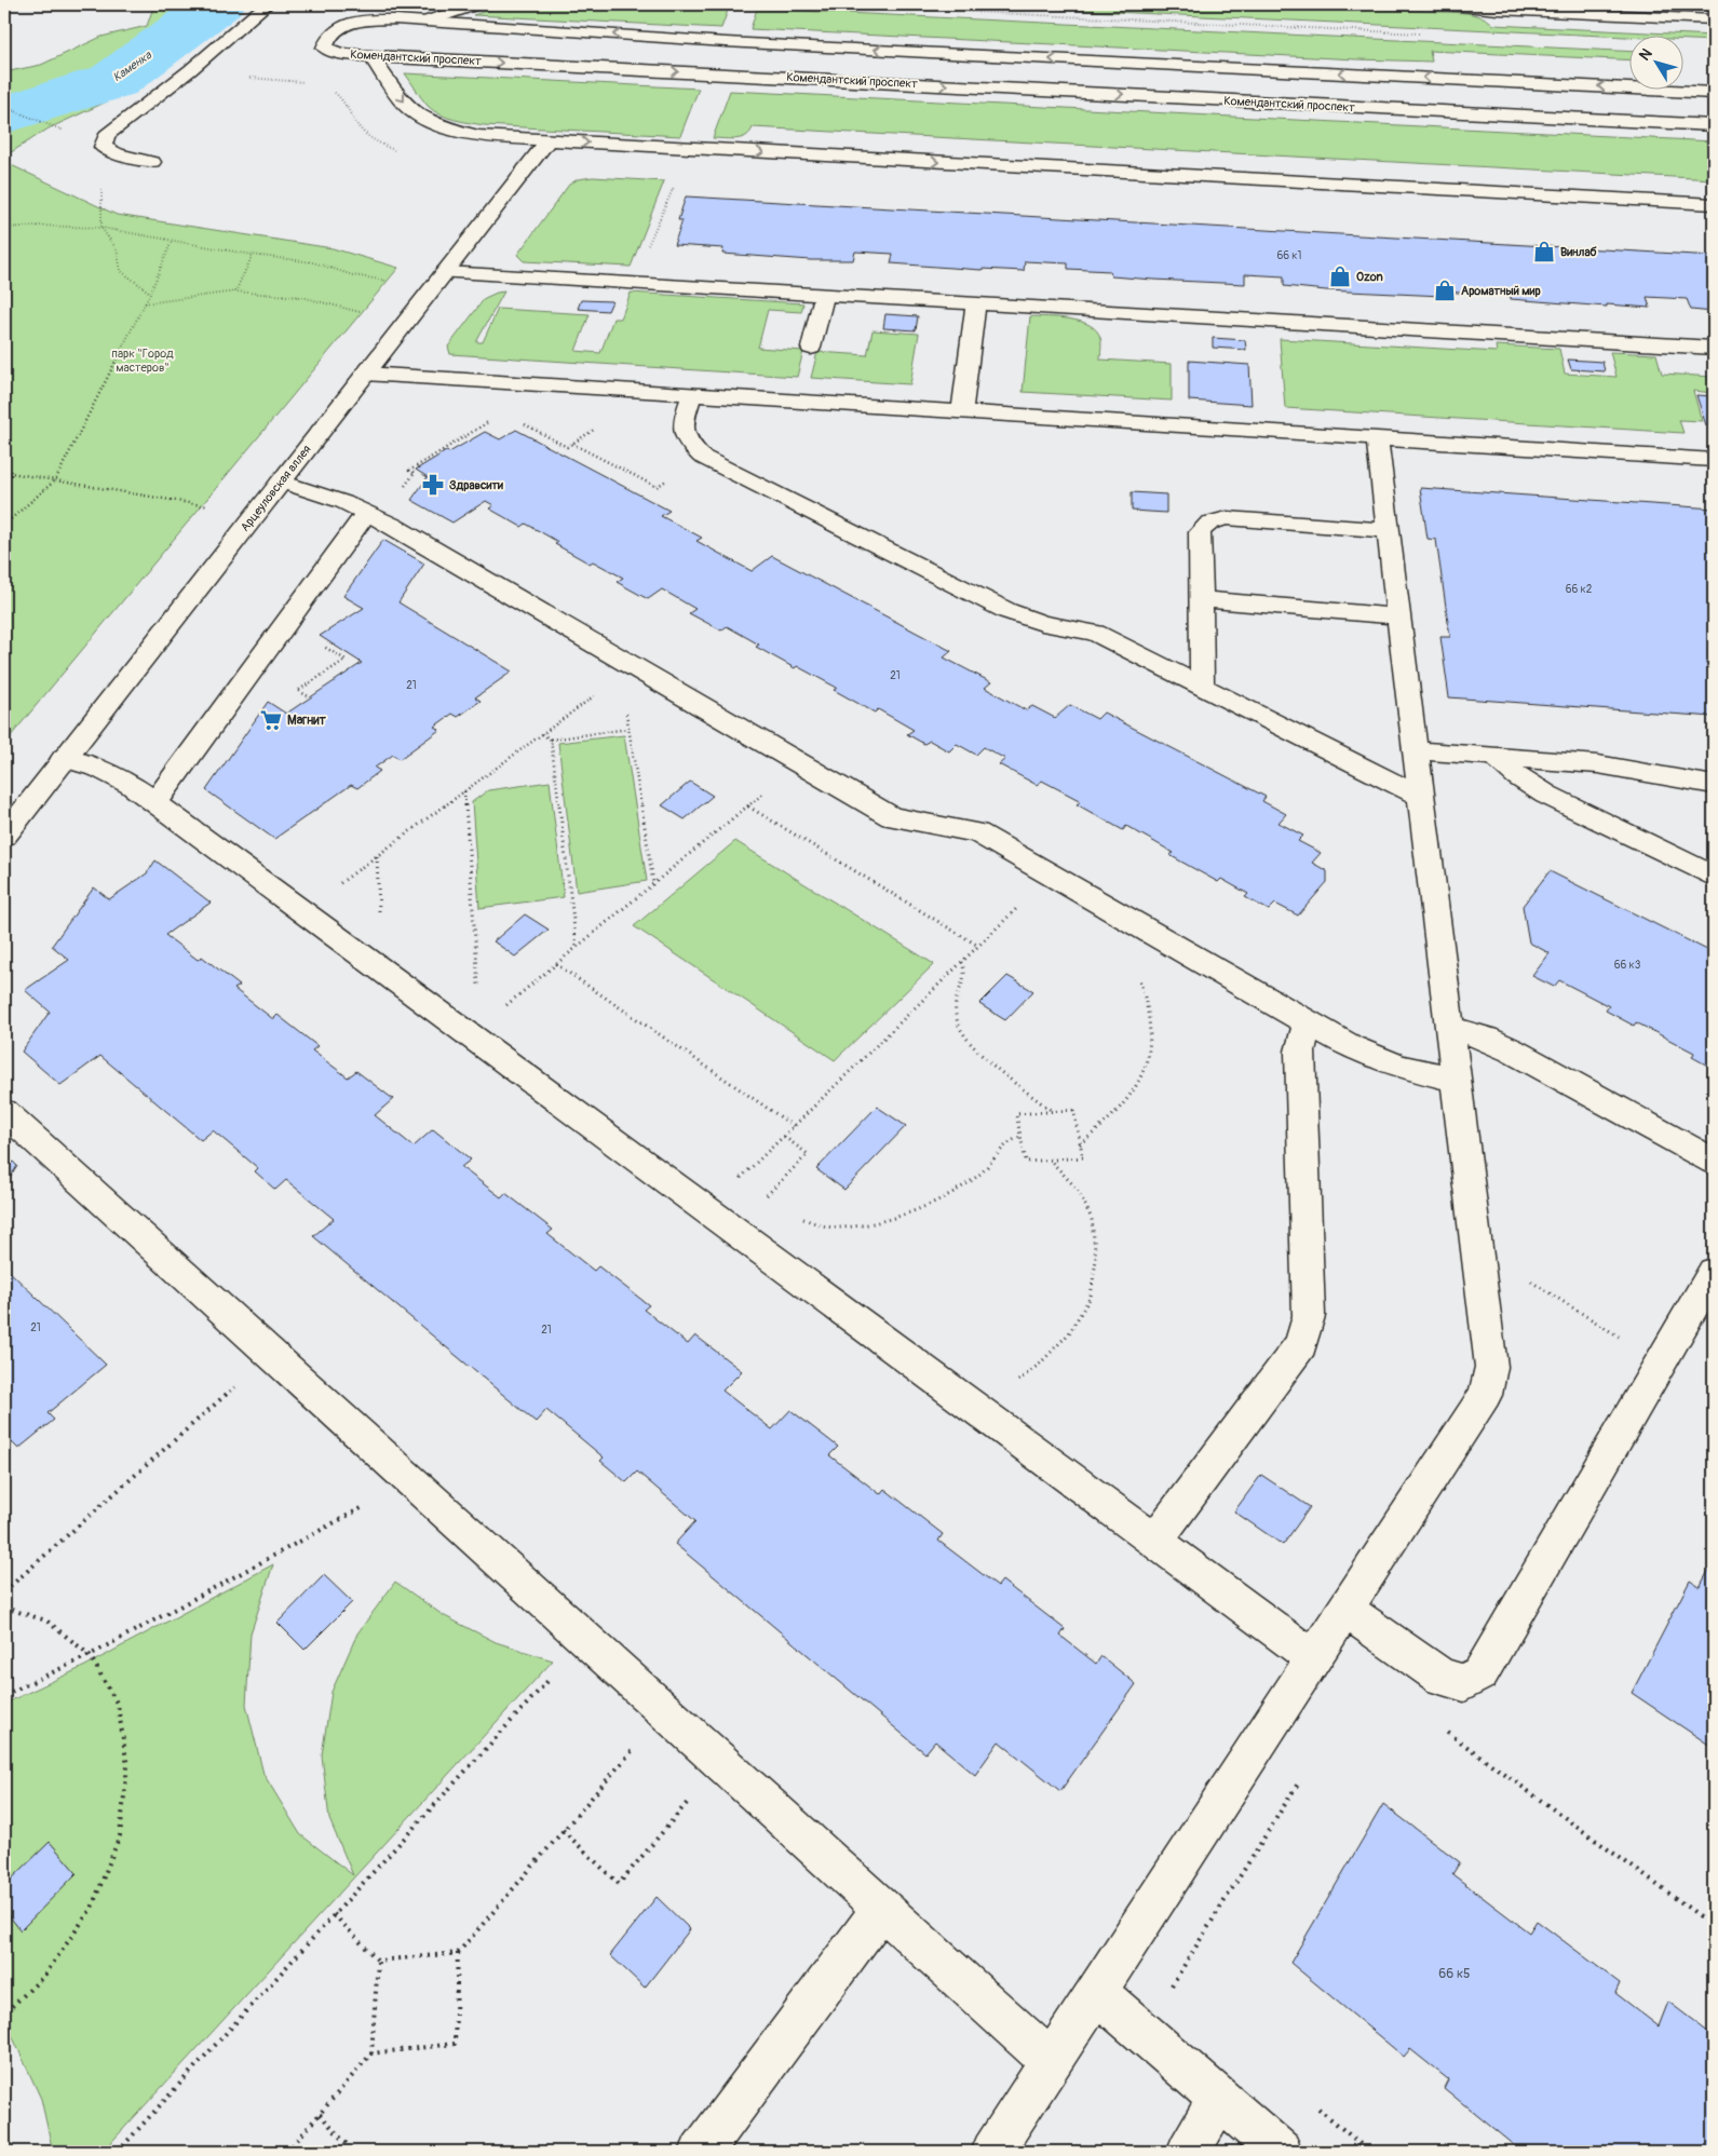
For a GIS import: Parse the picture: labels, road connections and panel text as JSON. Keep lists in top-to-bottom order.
{
  "streets": {
    "street": ["Комендантский проспект", "Арцеуловская аллея"]
  },
  "water": ["Каменка"],
  "parks": ["парк \"Город мастеров\""],
  "places": {
    "shop": ["Винлаб", "Ozon", "Ароматный мир"],
    "pharmacy": ["Здравсити"],
    "supermarket": ["Магнит"]
  },
  "house_numbers": [
    "66 к1",
    "66 к2",
    "21",
    "21",
    "66 к3",
    "21",
    "21",
    "66 к5"
  ],
  "north": "top left"
}
